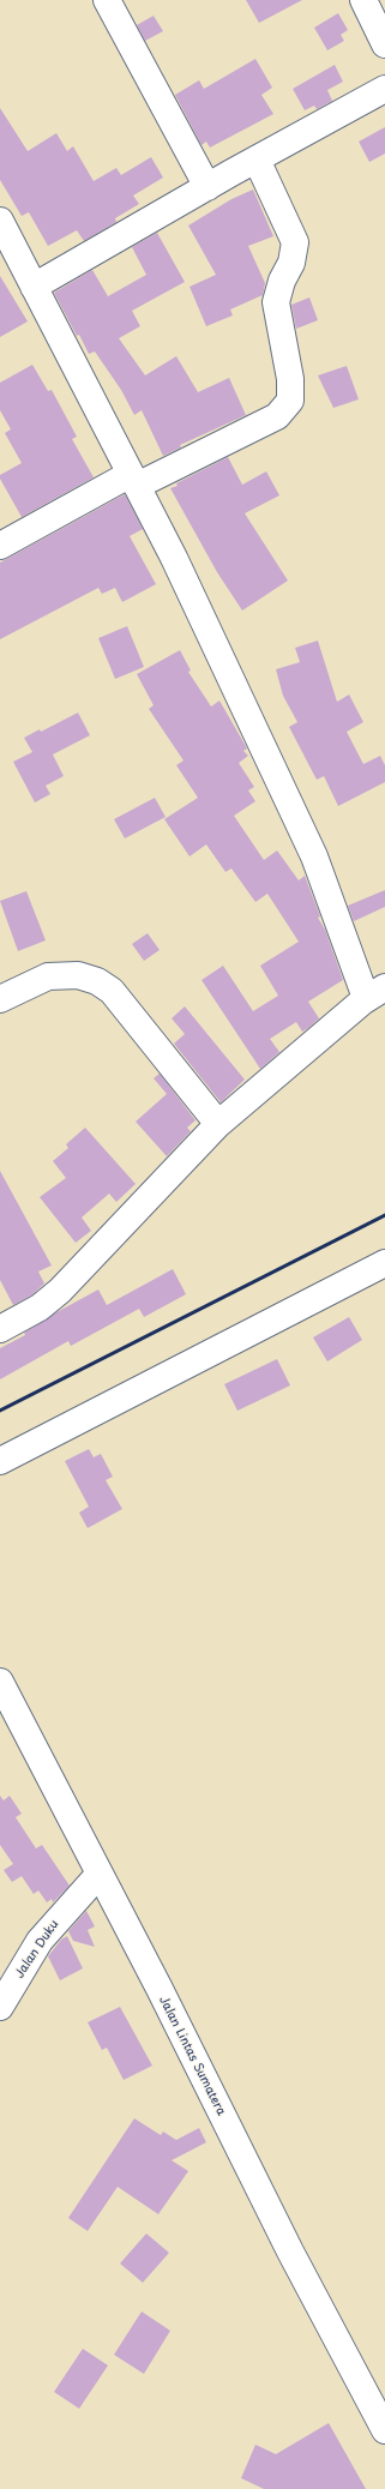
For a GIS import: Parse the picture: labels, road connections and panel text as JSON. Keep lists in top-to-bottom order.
{
  "streets": {
    "main road": ["Jalan Duku", "Jalan Lintas Sumatera"]
  },
  "crossings": [
    ["Jalan Duku", "Jalan Lintas Sumatera"]
  ]
}
